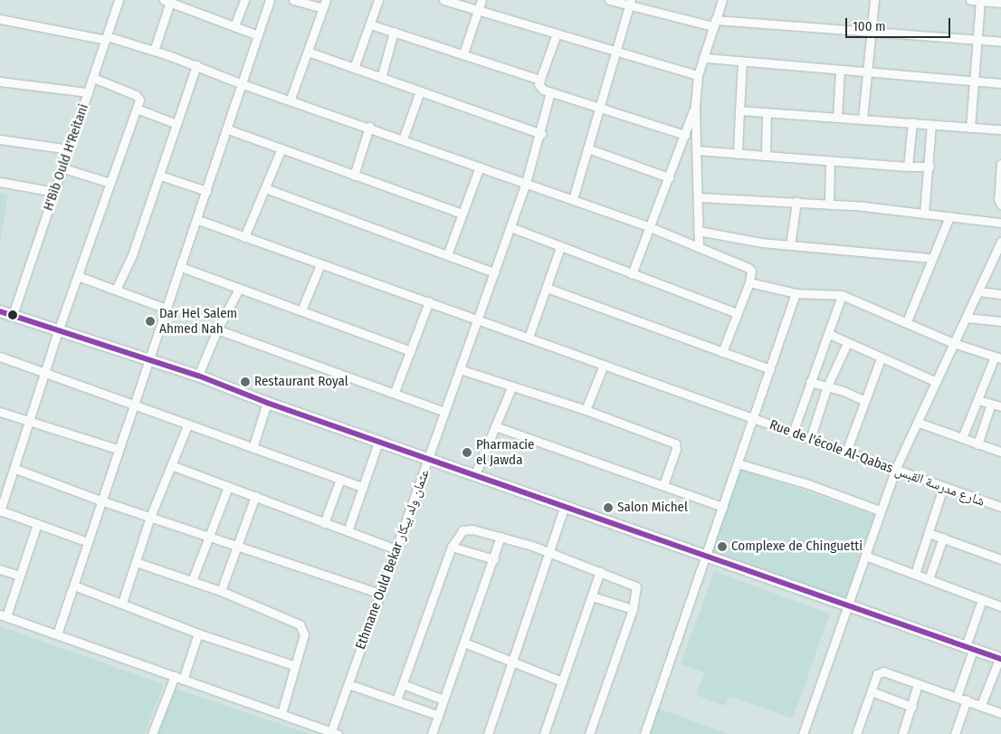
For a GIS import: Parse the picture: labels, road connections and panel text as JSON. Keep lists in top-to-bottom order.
{
  "streets": {
    "street": ["H'Bib Ould H'Reitani", "Rue de l'école Al-Qabas شارع مدرسة القبس", "Ethmane Ould Bekar عثمان ولد بيكار"]
  },
  "crossings": [
    ["Rue de l'école Al-Qabas شارع مدرسة القبس", "Ethmane Ould Bekar عثمان ولد بيكار"]
  ],
  "places": [
    "Dar Hel Salem Ahmed Nah",
    "Restaurant Royal",
    "Pharmacie el Jawda",
    "Salon Michel",
    "Complexe de Chinguetti"
  ],
  "scale_bar": "100 m"
}
